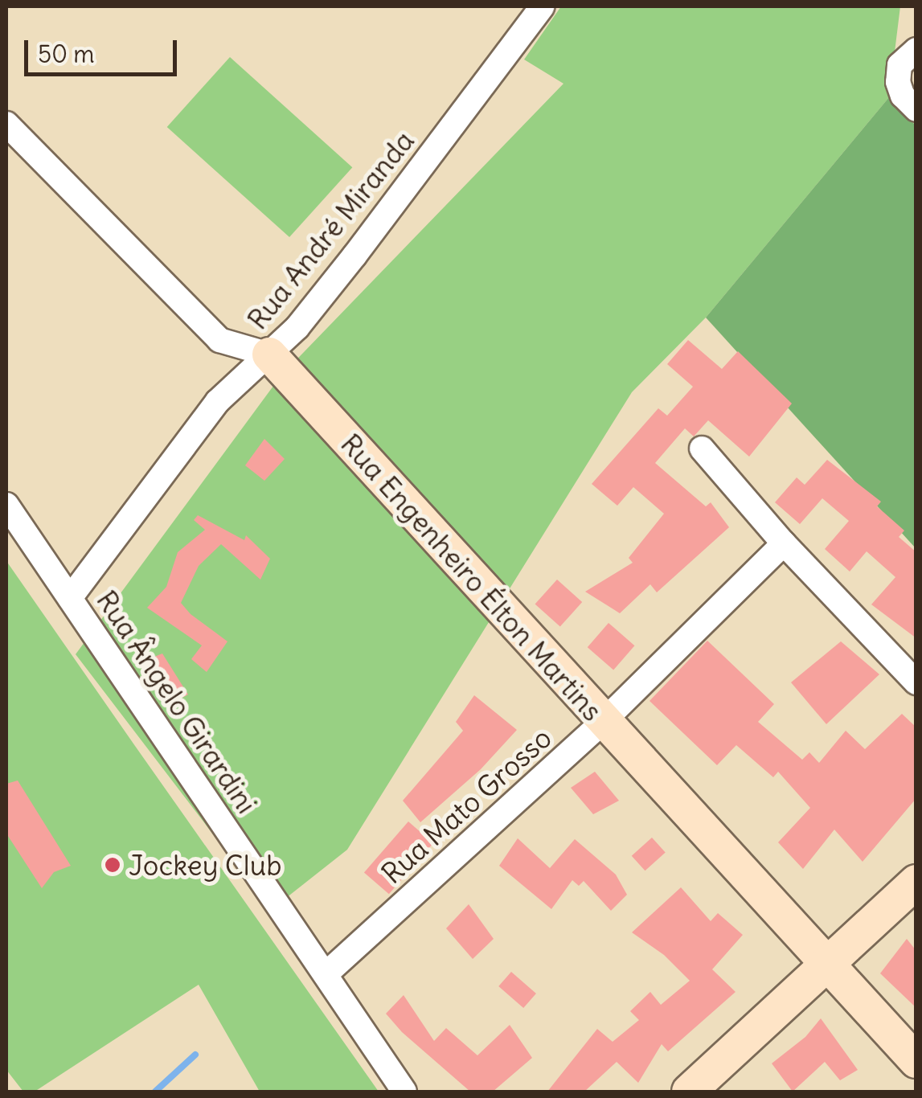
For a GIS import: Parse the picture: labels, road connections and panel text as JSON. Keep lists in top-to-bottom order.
{
  "streets": {
    "street": [
      "Rua André Miranda",
      "Rua Engenheiro Élton Martins",
      "Rua Ângelo Girardini",
      "Rua Mato Grosso"
    ]
  },
  "crossings": [
    ["Rua André Miranda", "Rua Engenheiro Élton Martins"],
    ["Rua André Miranda", "Rua Ângelo Girardini"],
    ["Rua Engenheiro Élton Martins", "Rua Mato Grosso"],
    ["Rua Ângelo Girardini", "Rua Mato Grosso"]
  ],
  "places": ["Jockey Club"],
  "scale_bar": "50 m"
}
